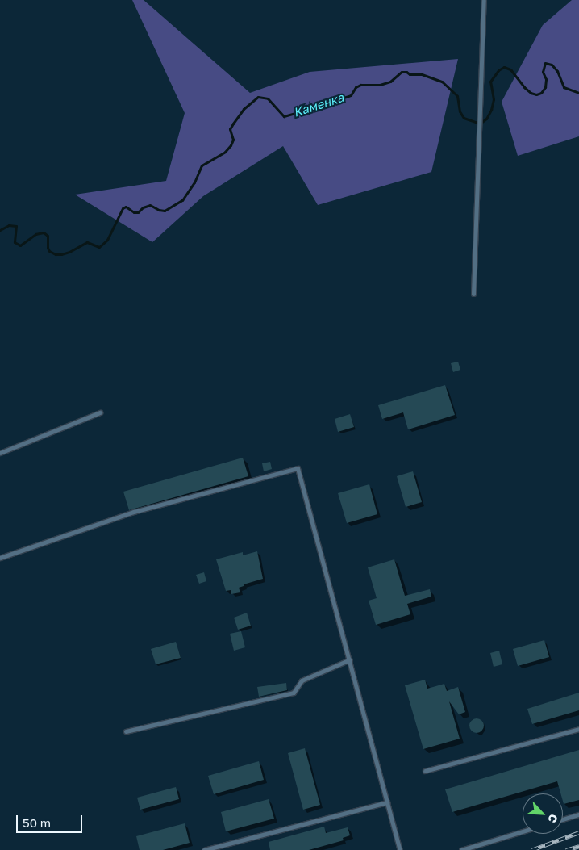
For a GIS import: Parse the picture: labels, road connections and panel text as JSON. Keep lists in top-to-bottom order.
{
  "water": ["Каменка"],
  "scale_bar": "50 m",
  "north": "bottom right"
}
